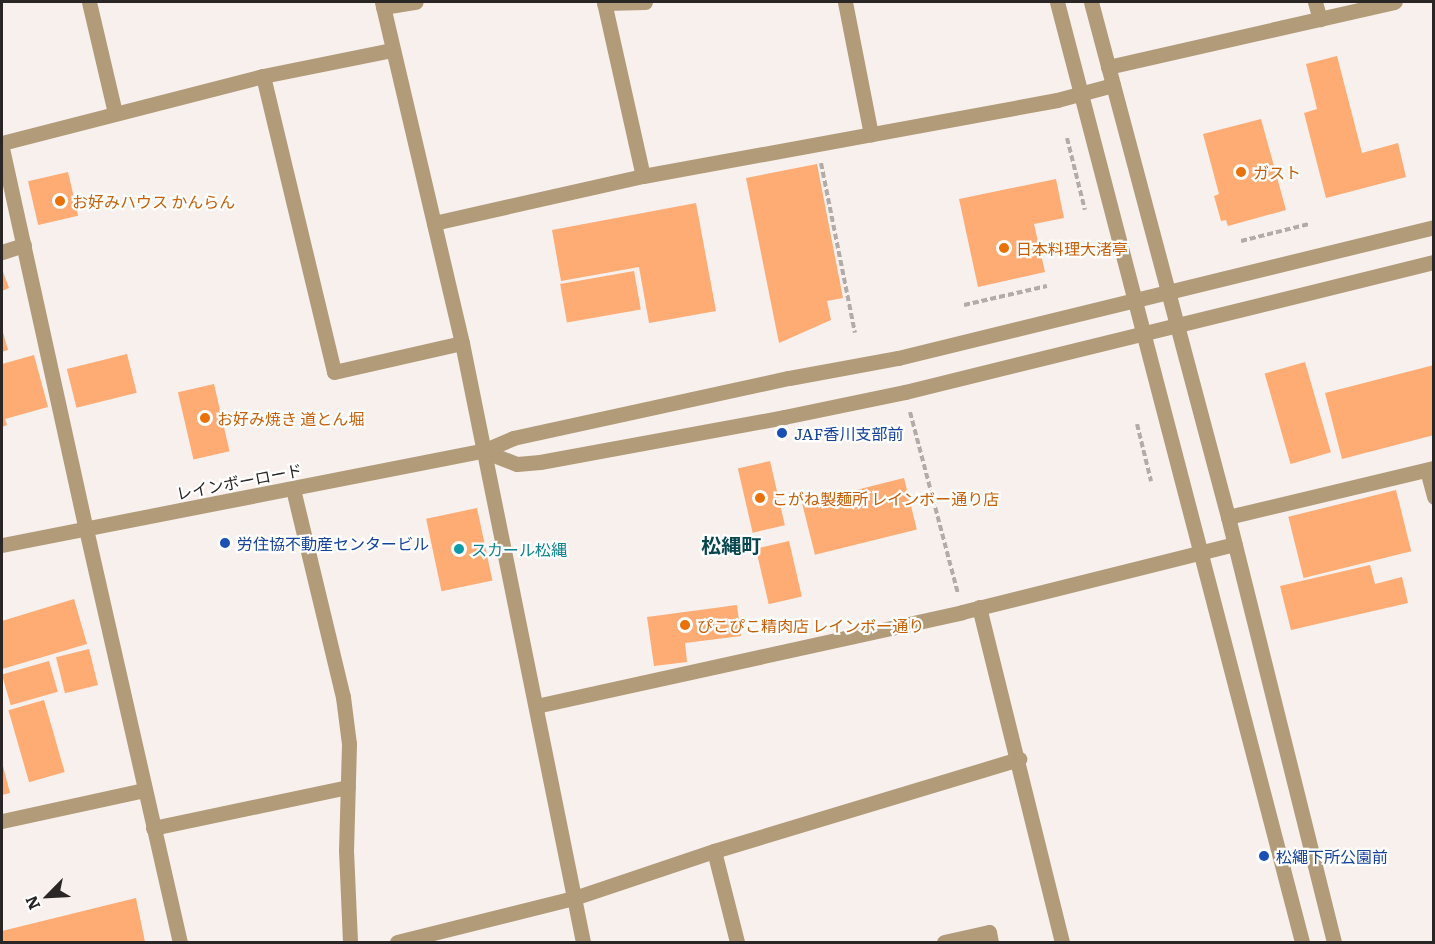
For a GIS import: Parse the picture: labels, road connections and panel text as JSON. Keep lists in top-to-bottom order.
{
  "streets": {
    "street": ["レインボーロード"]
  },
  "districts": ["松縄町"],
  "places": [
    "ガスト",
    "お好みハウス かんらん",
    "日本料理大渚亭",
    "お好み焼き 道とん堀",
    "JAF香川支部前",
    "こがね製麺所 レインボー通り店",
    "労住協不動産センタービル",
    "スカール松縄",
    "ぴこぴこ精肉店 レインボー通り",
    "松繩下所公園前"
  ],
  "north": "bottom left"
}
